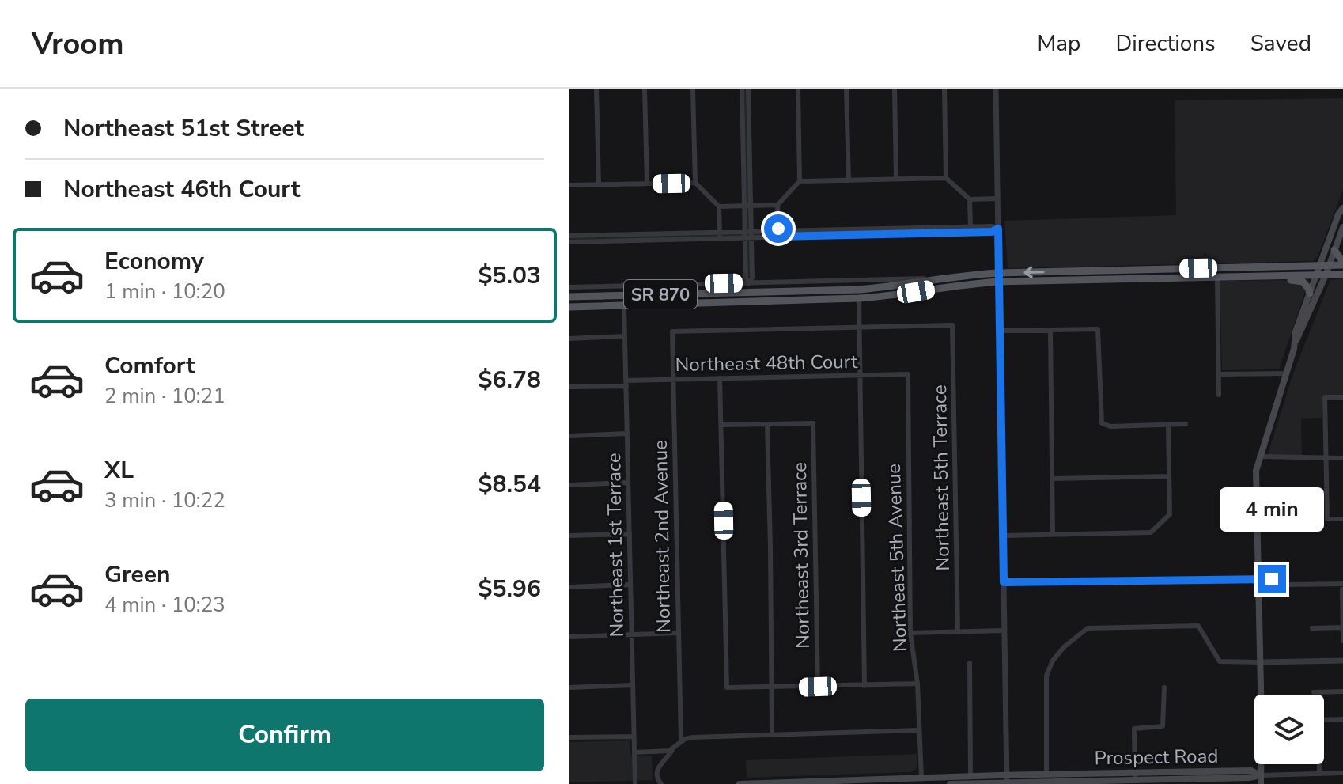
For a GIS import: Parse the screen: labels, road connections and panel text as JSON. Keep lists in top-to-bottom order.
{
  "streets": {
    "main road": ["SR 870", "Prospect Road"],
    "street": [
      "Northeast 48th Court",
      "Northeast 5th Terrace",
      "Northeast 2nd Avenue",
      "Northeast 1st Terrace",
      "Northeast 3rd Terrace",
      "Northeast 5th Avenue"
    ]
  },
  "crossings": [
    ["SR 870", "Northeast 1st Terrace"],
    ["Northeast 48th Court", "Northeast 2nd Avenue"],
    ["Northeast 48th Court", "Northeast 1st Terrace"],
    ["Northeast 48th Court", "Northeast 5th Avenue"],
    ["Northeast 5th Terrace", "Northeast 2nd Avenue"],
    ["Northeast 5th Avenue", "Prospect Road"]
  ],
  "page": {
    "header": "Vroom",
    "nav": ["Map", "Directions", "Saved"],
    "banner": ["Northeast 51st Street", "Northeast 46th Court"],
    "list": [
      {
        "name": "Economy",
        "note": "1 min · 10:20",
        "value": "$5.03"
      },
      {
        "name": "Comfort",
        "note": "2 min · 10:21",
        "value": "$6.78"
      },
      {
        "name": "XL",
        "note": "3 min · 10:22",
        "value": "$8.54"
      },
      {
        "name": "Green",
        "note": "4 min · 10:23",
        "value": "$5.96"
      }
    ],
    "bubble": "4 min",
    "buttons": "Confirm"
  }
}
